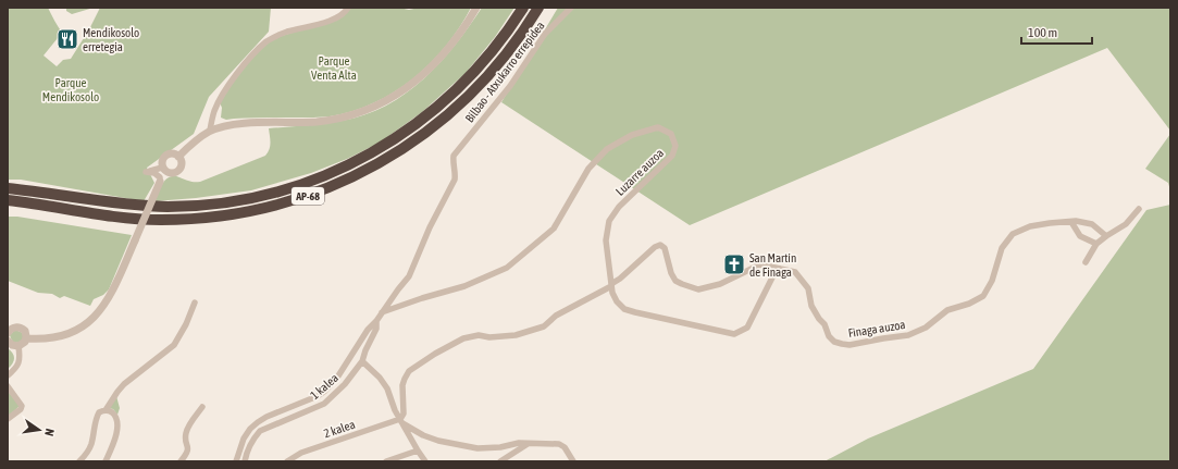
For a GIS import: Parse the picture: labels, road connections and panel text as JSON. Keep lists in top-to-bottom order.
{
  "streets": {
    "highway": ["AP-68"],
    "street": [
      "Bilbao - Atxukarro errepidea",
      "Luzarre auzoa",
      "Finaga auzoa",
      "1 kalea",
      "2 kalea"
    ]
  },
  "crossings": [
    ["Bilbao - Atxukarro errepidea", "Luzarre auzoa"],
    ["Bilbao - Atxukarro errepidea", "1 kalea"],
    ["Luzarre auzoa", "Finaga auzoa"]
  ],
  "parks": ["Parque Venta Alta", "Parque Mendikosolo"],
  "places": {
    "restaurant": ["Mendikosolo erretegia"],
    "church": ["San Martín de Finaga"]
  },
  "scale_bar": "100 m",
  "north": "right"
}
